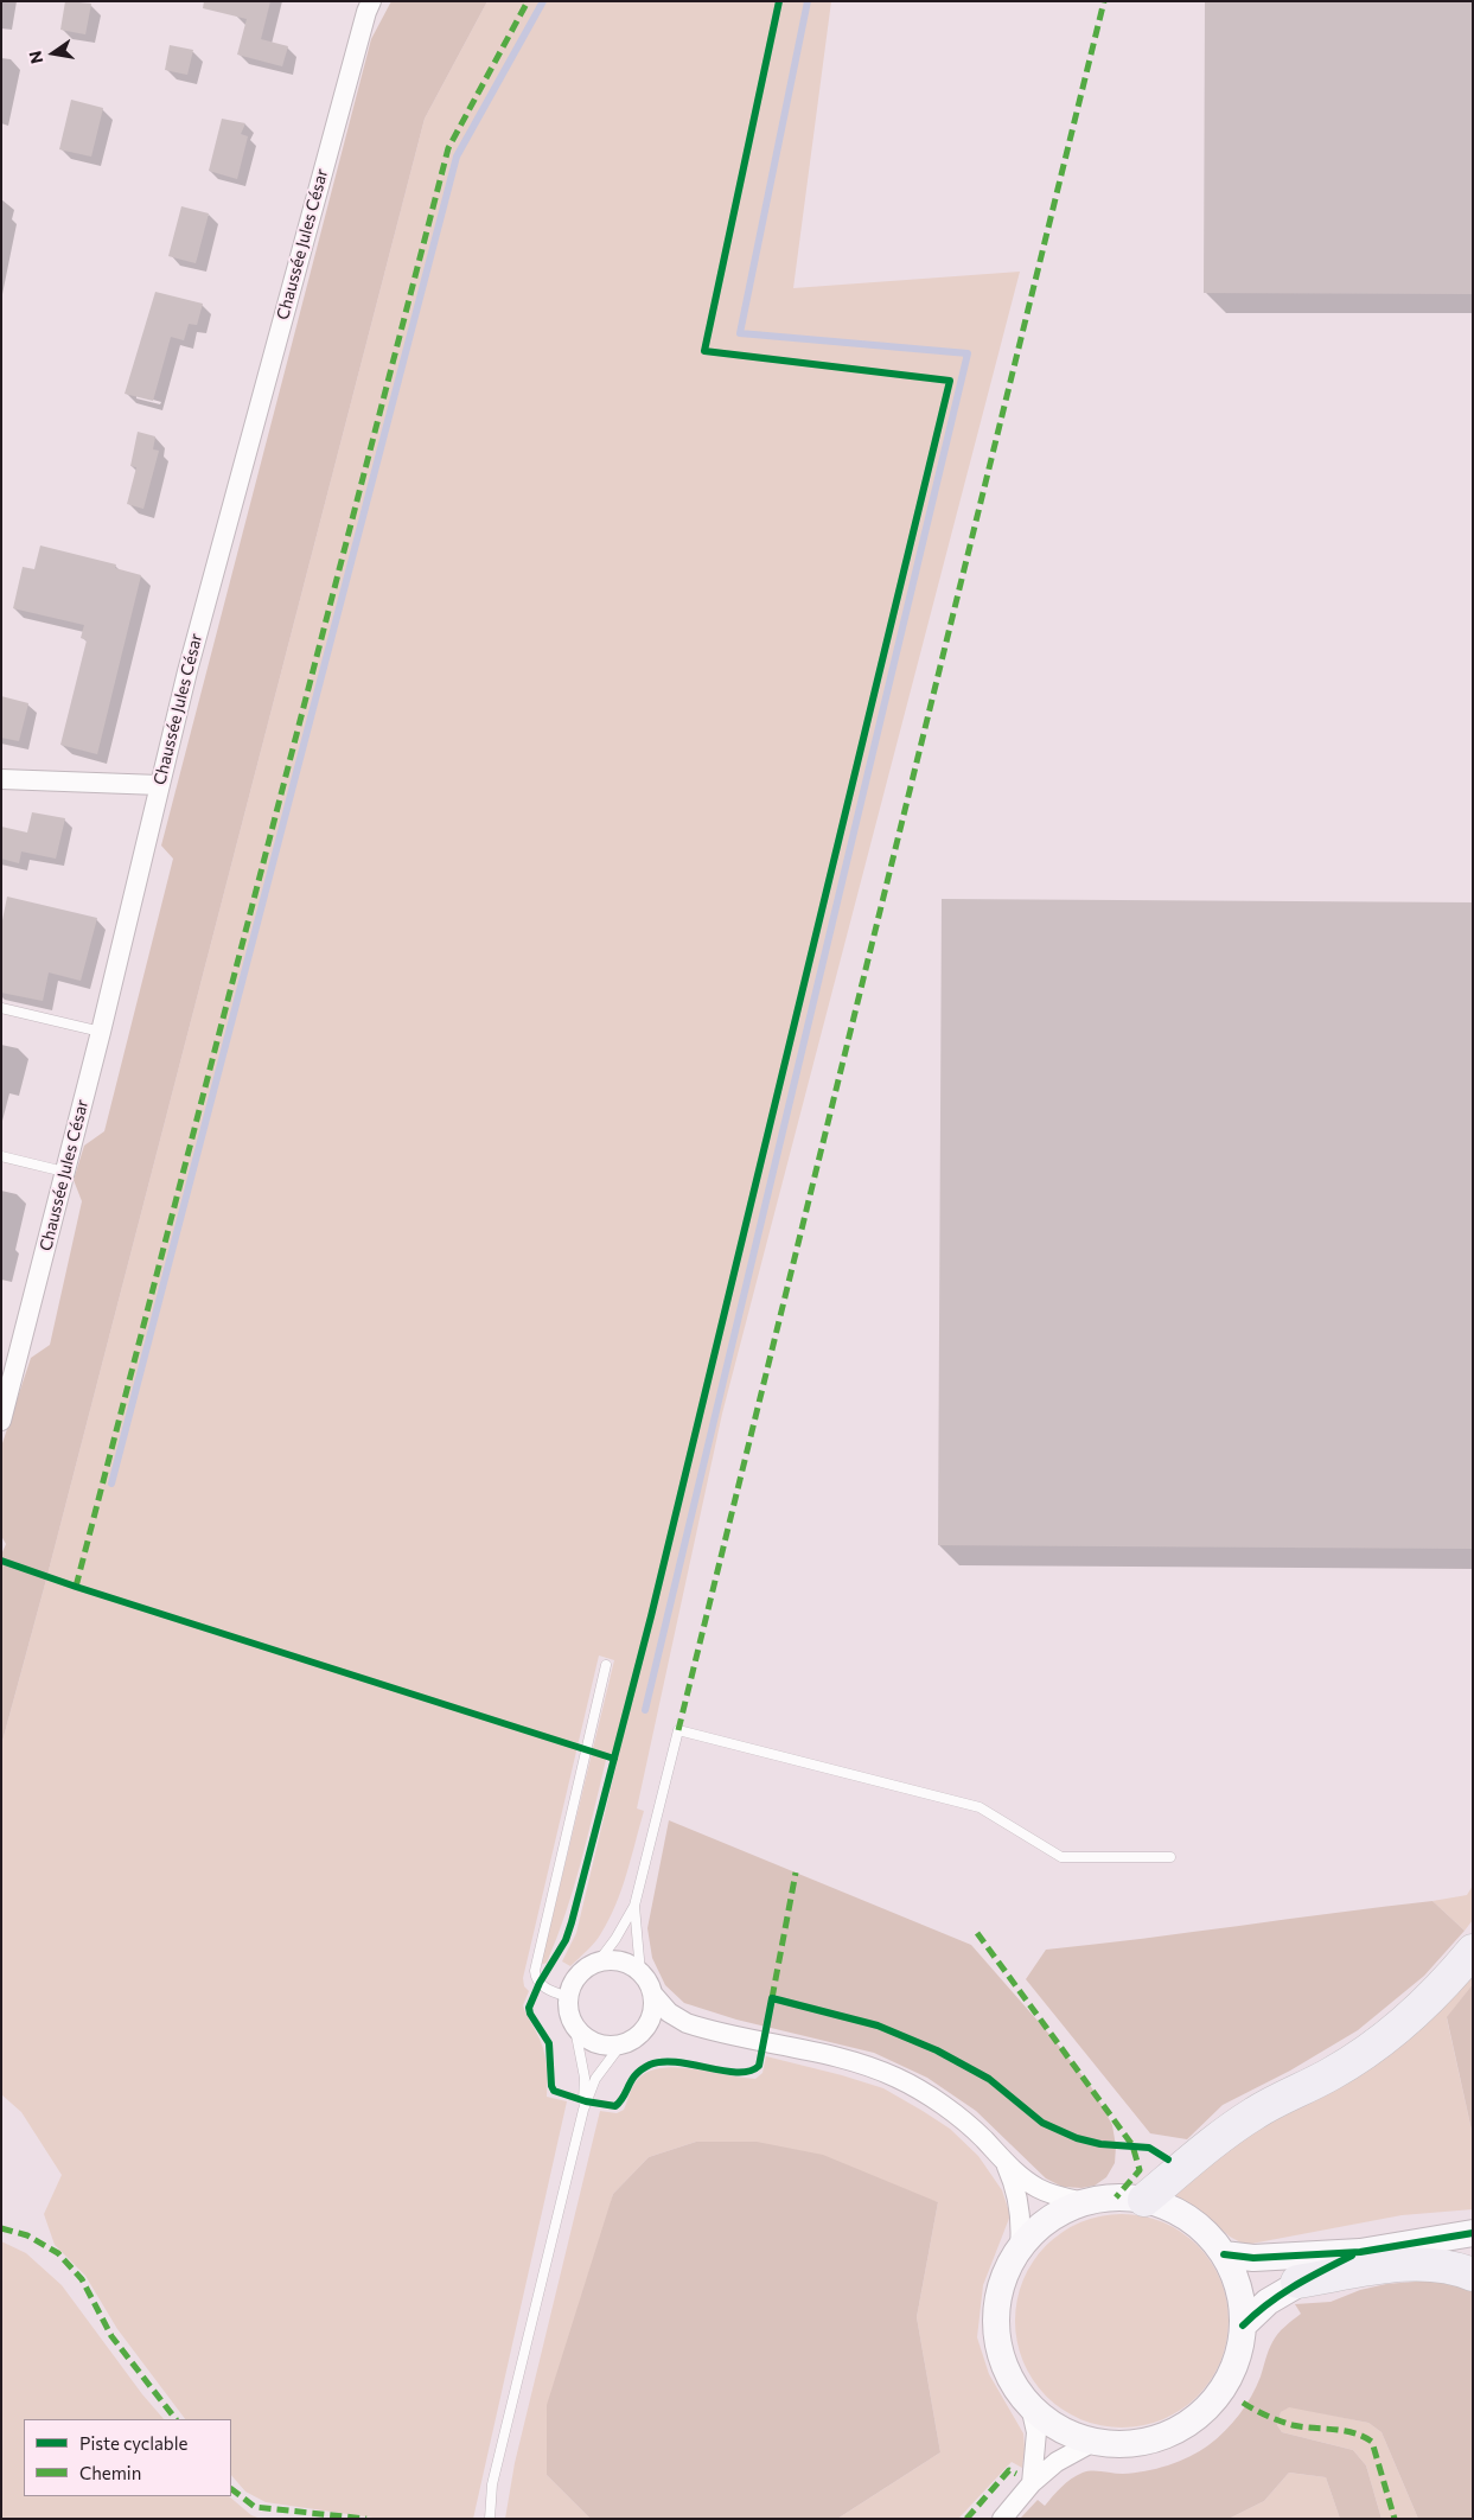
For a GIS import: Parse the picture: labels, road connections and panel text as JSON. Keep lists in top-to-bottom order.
{
  "streets": {
    "street": ["Chaussée Jules César"]
  },
  "legend": ["Piste cyclable", "Chemin"],
  "north": "left"
}
